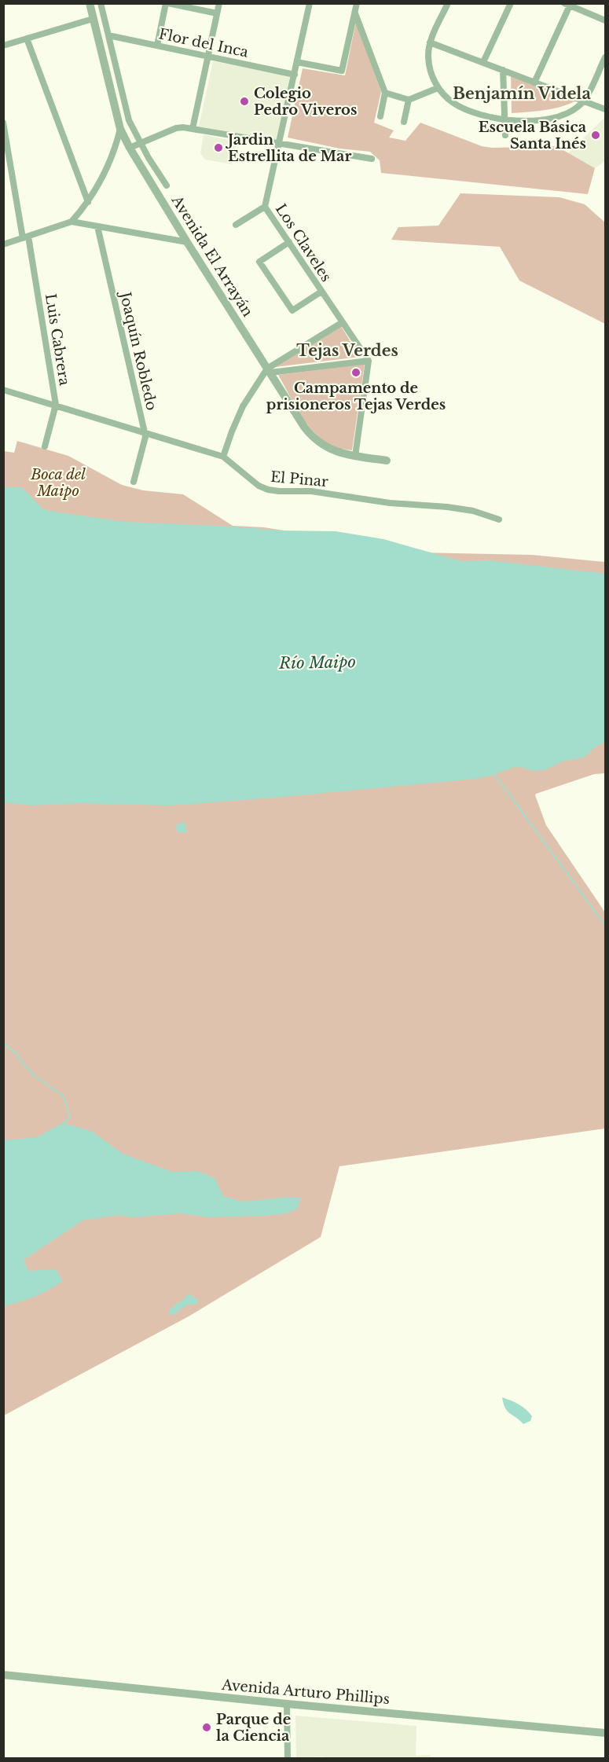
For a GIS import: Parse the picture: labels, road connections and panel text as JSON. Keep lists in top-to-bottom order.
{
  "streets": {
    "street": [
      "Flor del Inca",
      "Los Claveles",
      "Avenida El Arrayán",
      "Luis Cabrera",
      "Joaquín Robledo",
      "El Pinar",
      "Avenida Arturo Phillips"
    ]
  },
  "crossings": [
    ["Flor del Inca", "Los Claveles"],
    ["Flor del Inca", "Avenida El Arrayán"],
    ["Luis Cabrera", "El Pinar"],
    ["Joaquín Robledo", "El Pinar"]
  ],
  "districts": ["Benjamín Videla", "Tejas Verdes"],
  "water": ["Río Maipo"],
  "parks": ["Boca del Maipo"],
  "places": [
    "Colegio Pedro Viveros",
    "Escuela Básica Santa Inés",
    "Jardin Estrellita de Mar",
    "Campamento de prisioneros Tejas Verdes",
    "Parque de la Ciencia"
  ]
}
